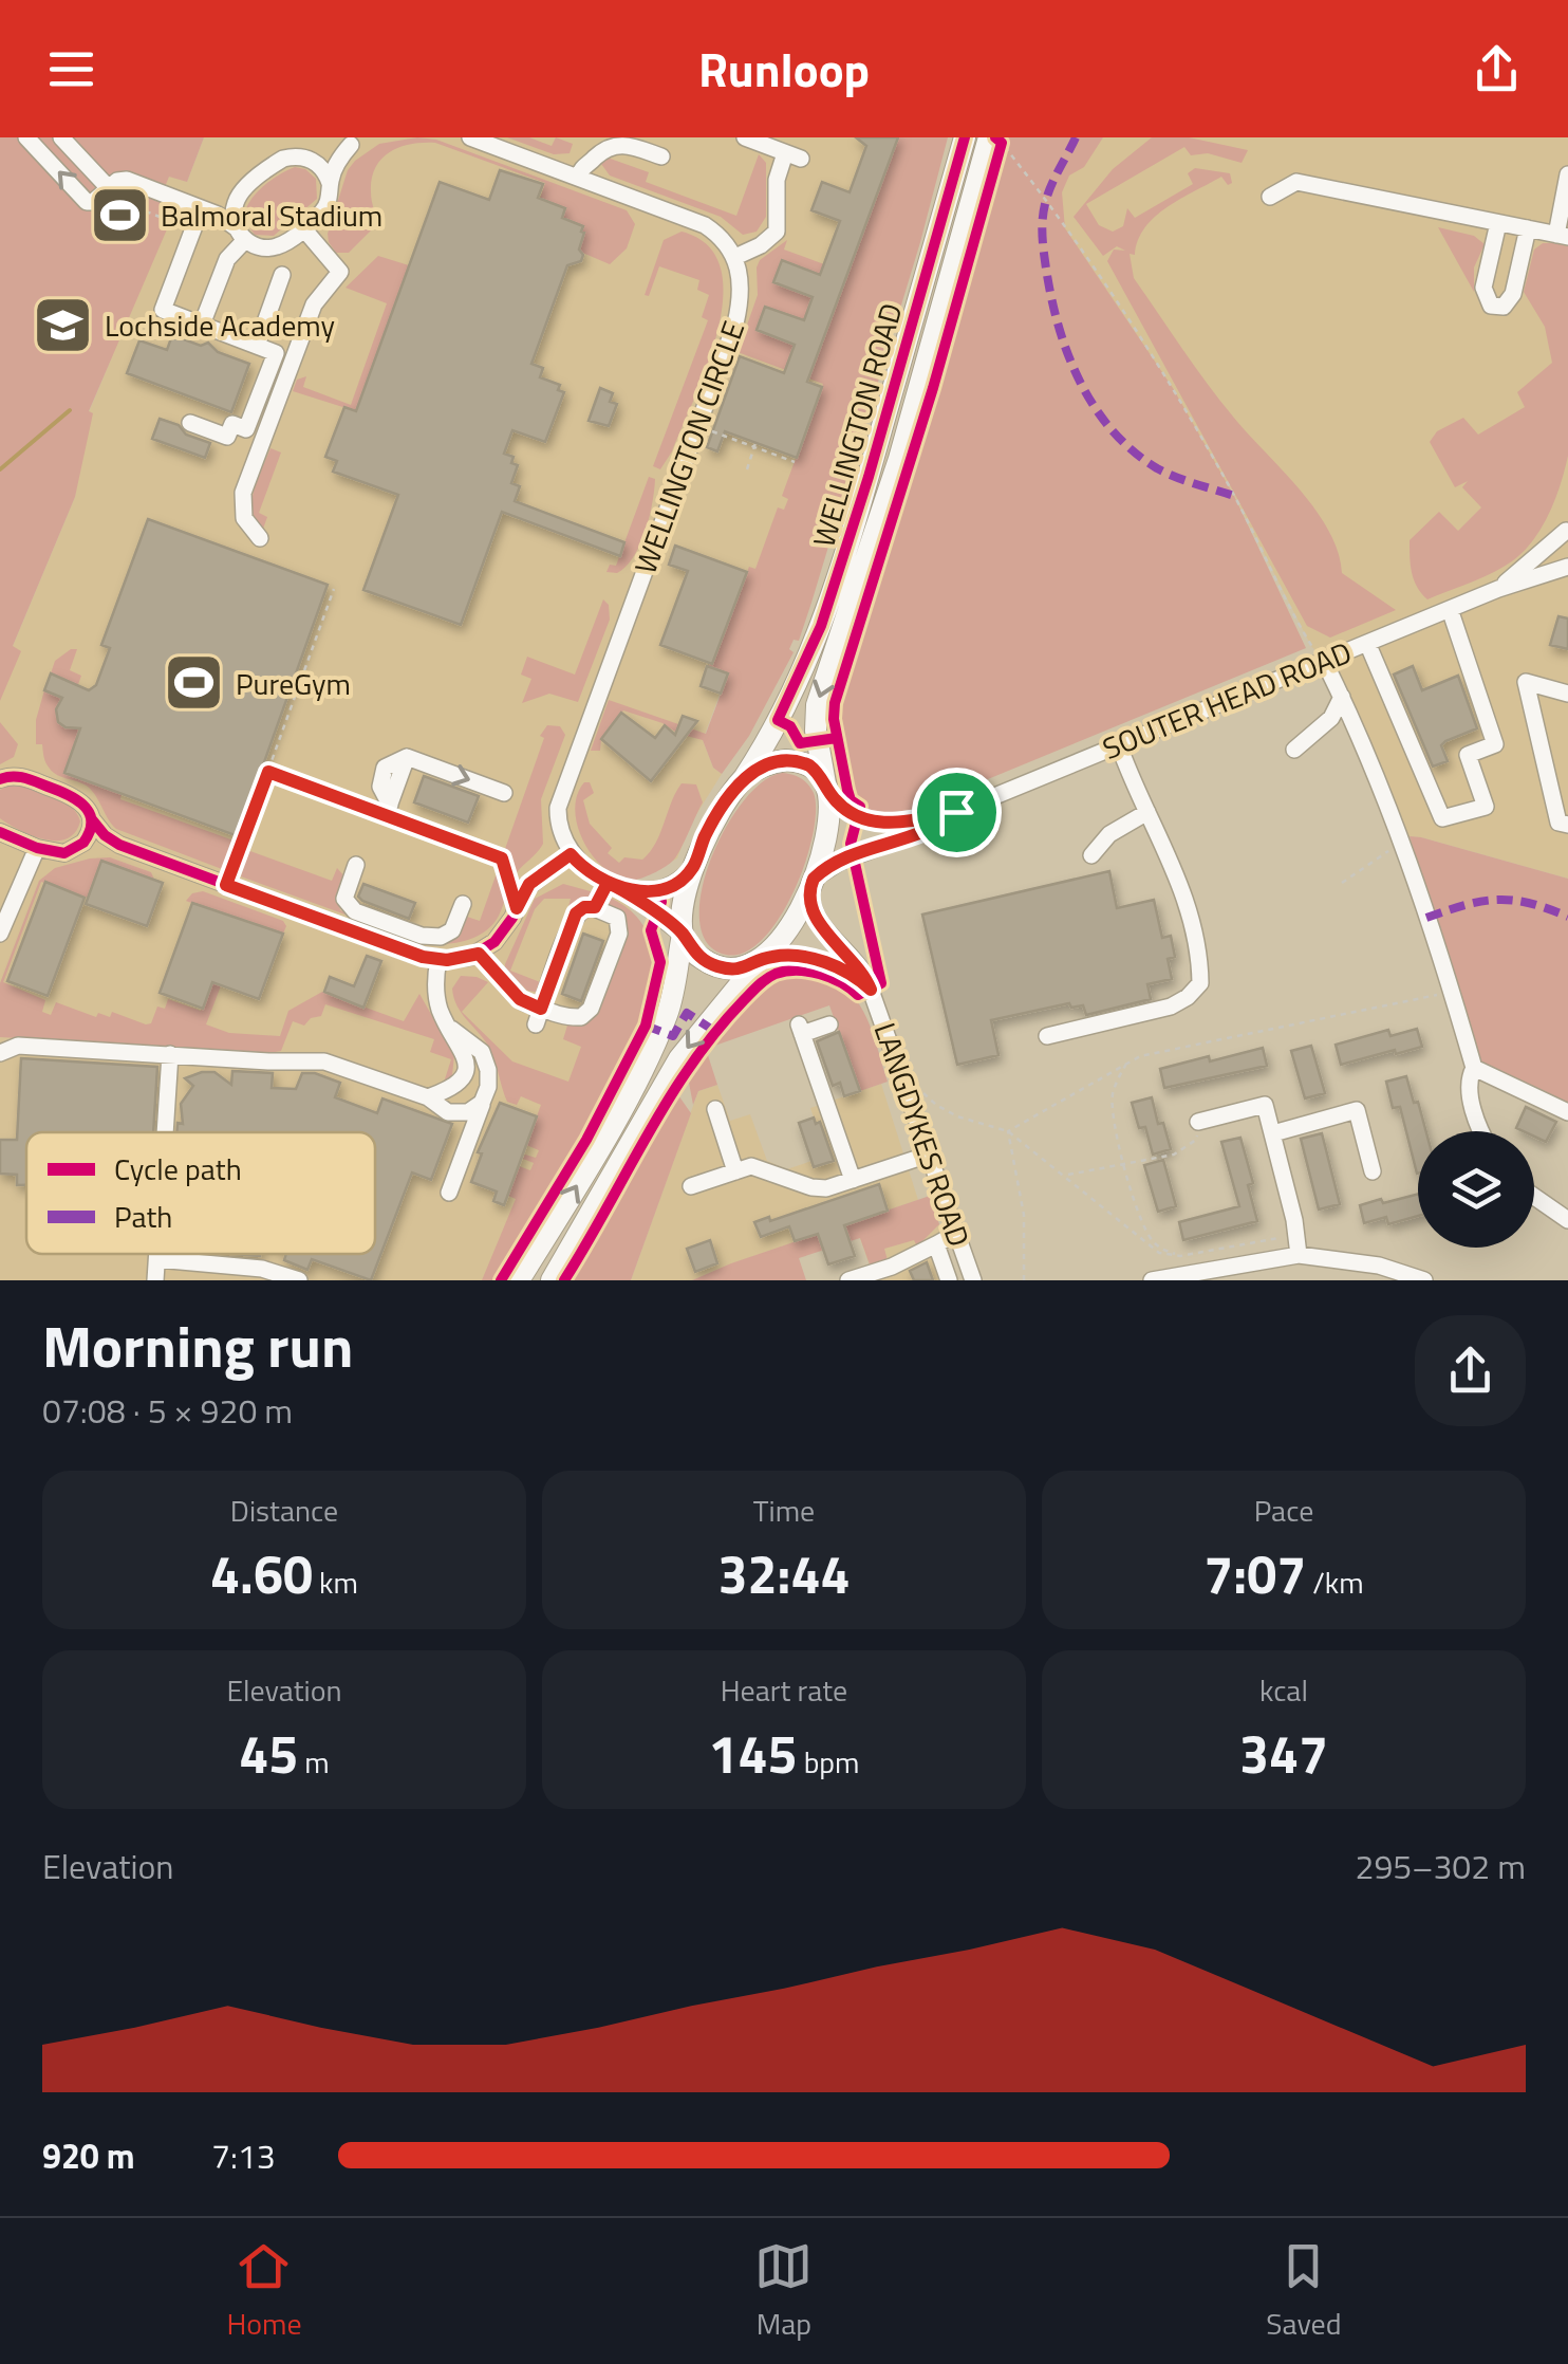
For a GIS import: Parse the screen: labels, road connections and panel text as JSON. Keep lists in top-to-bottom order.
{
  "streets": {
    "main road": ["WELLINGTON ROAD"],
    "street": ["WELLINGTON CIRCLE", "SOUTER HEAD ROAD", "LANGDYKES ROAD"]
  },
  "crossings": [
    ["WELLINGTON ROAD", "SOUTER HEAD ROAD"],
    ["WELLINGTON ROAD", "LANGDYKES ROAD"],
    ["SOUTER HEAD ROAD", "LANGDYKES ROAD"]
  ],
  "places": {
    "sports": ["Balmoral Stadium", "PureGym"],
    "school or university": ["Lochside Academy"]
  },
  "legend": ["Cycle path", "Path"],
  "page": {
    "header": "Runloop",
    "heading": ["Morning run", "07:08 · 5 × 920 m"],
    "stats": [
      ["Distance", "4.60 km"],
      ["Time", "32:44"],
      ["Pace", "7:07 /km"],
      ["Elevation", "45 m"],
      ["Heart rate", "145 bpm"],
      ["kcal", "347"]
    ],
    "chart": ["Elevation", "295–302 m"],
    "list": [
      {
        "name": "920 m",
        "note": "7:13"
      }
    ],
    "tabs": ["Home", "Map", "Saved"]
  }
}
